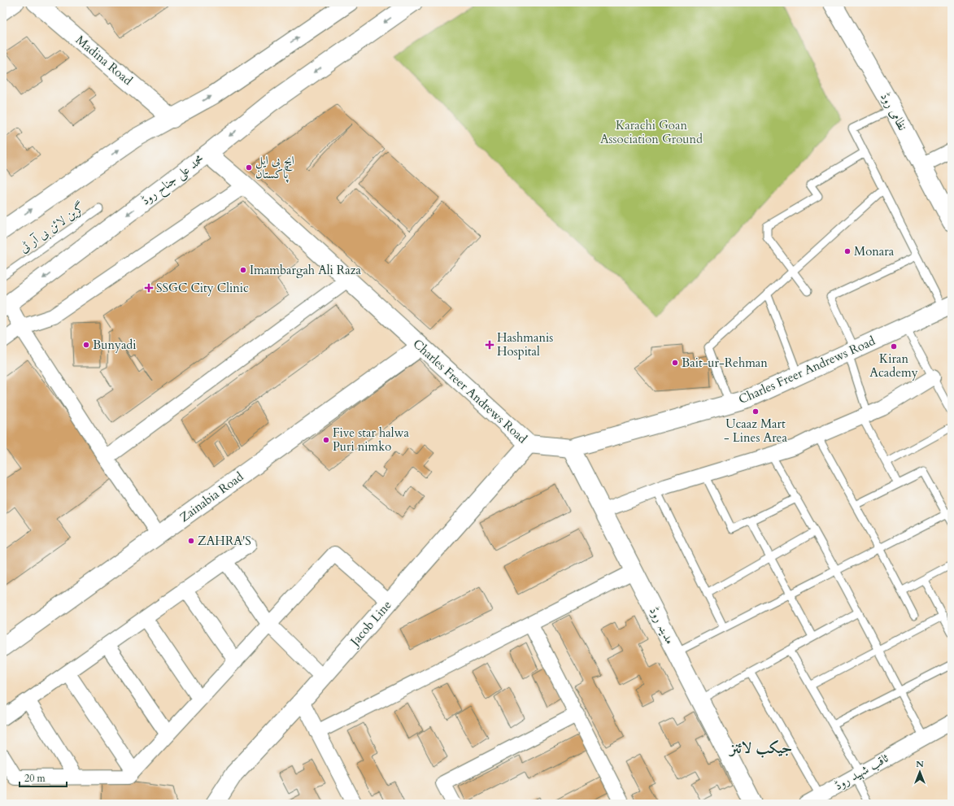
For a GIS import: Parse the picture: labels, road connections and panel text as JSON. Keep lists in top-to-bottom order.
{
  "streets": {
    "main road": [
      "Madina Road",
      "نظامی روڈ",
      "محمد علی جناح روڈ",
      "Charles Freer Andrews Road",
      "Zainabia Road",
      "Jacob Line",
      "مدینہ روڈ"
    ],
    "street": ["ثاقب شہید روڈ"],
    "lane": ["گرین لائن بی آر ٹی"]
  },
  "crossings": [
    ["محمد علی جناح روڈ", "Charles Freer Andrews Road"],
    ["Charles Freer Andrews Road", "Zainabia Road"],
    ["Charles Freer Andrews Road", "Jacob Line"],
    ["Charles Freer Andrews Road", "مدینہ روڈ"]
  ],
  "districts": ["جیکب لائنز"],
  "parks": ["Karachi Goan Association Ground"],
  "places": {
    "other": [
      "ایچ بی ایل پاکستان",
      "Monara",
      "Imambargah Ali Raza",
      "Bunyadi",
      "Kiran Academy",
      "Bait-ur-Rehman",
      "Ucaaz Mart - Lines Area",
      "Five star halwa Puri nimko",
      "ZAHRA'S"
    ],
    "health": ["SSGC City Clinic", "Hashmanis Hospital"]
  },
  "scale_bar": "20 m",
  "north": "top"
}
